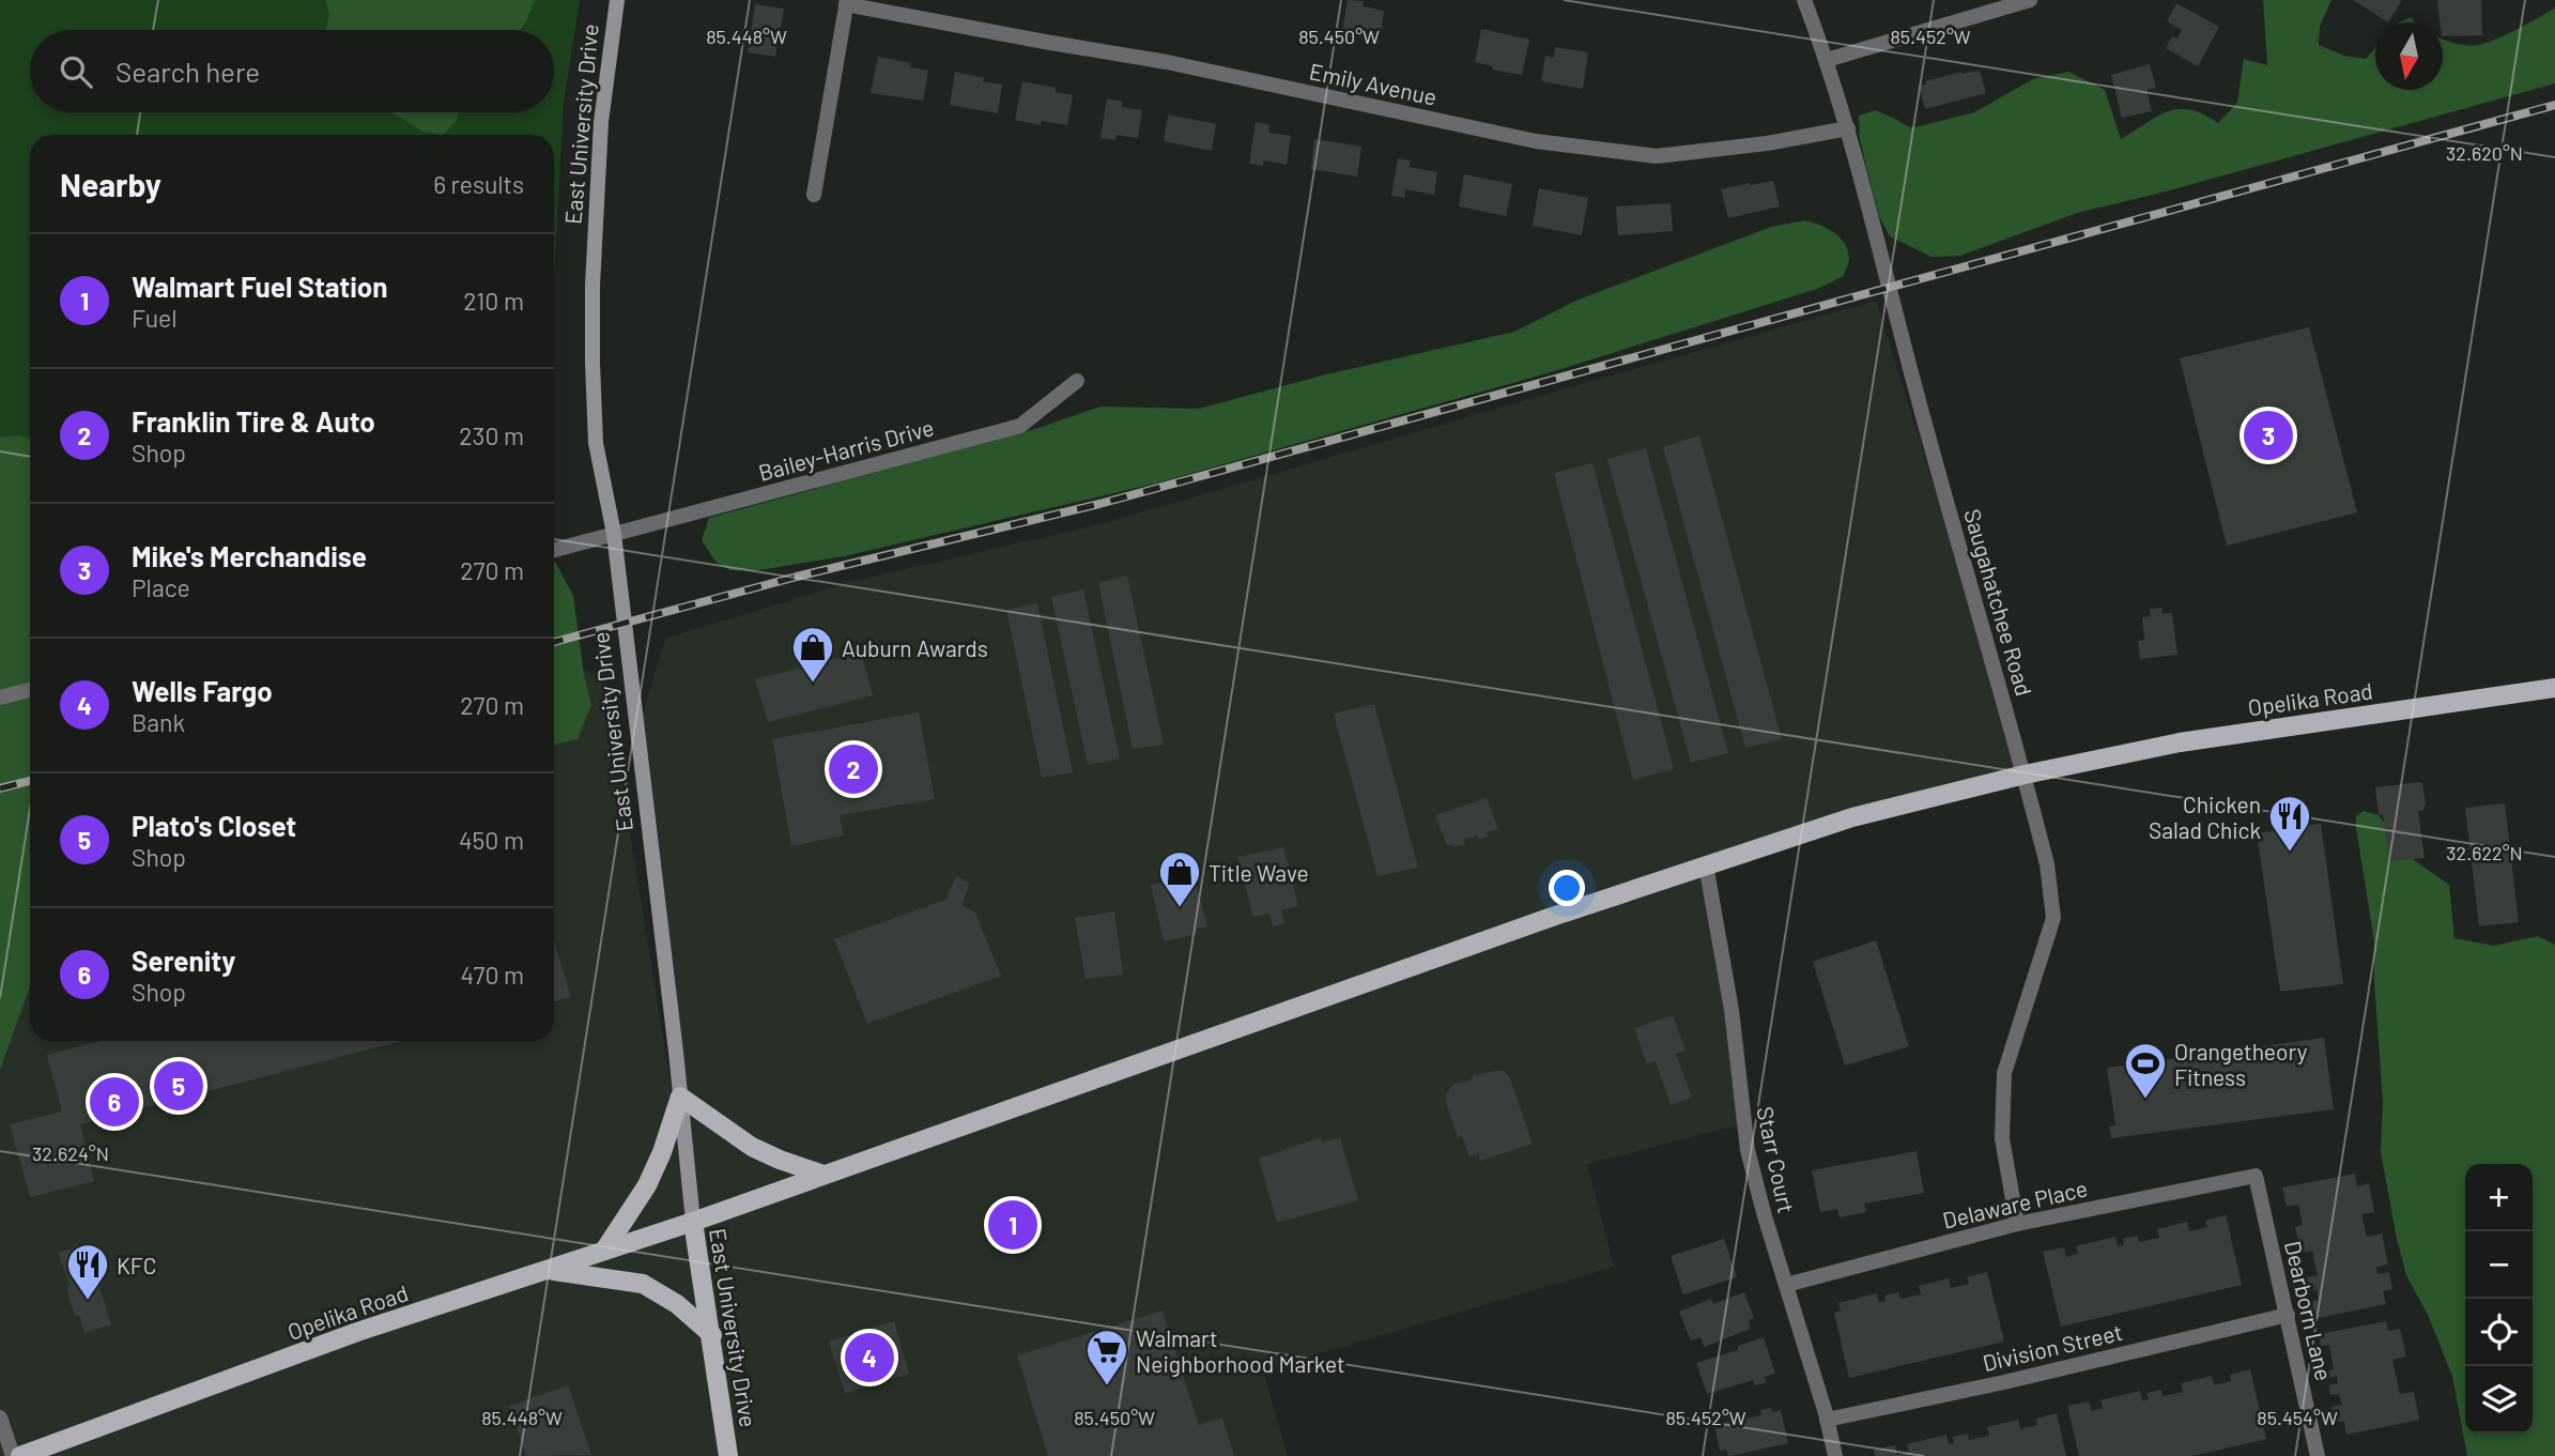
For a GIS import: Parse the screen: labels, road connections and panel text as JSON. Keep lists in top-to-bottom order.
{
  "streets": {
    "main road": ["East University Drive", "Opelika Road"],
    "street": [
      "Emily Avenue",
      "Bailey-Harris Drive",
      "Saugahatchee Road",
      "Starr Court",
      "Delaware Place",
      "Dearborn Lane",
      "Division Street"
    ]
  },
  "crossings": [
    ["Emily Avenue", "Saugahatchee Road"],
    ["East University Drive", "Bailey-Harris Drive"],
    ["East University Drive", "Opelika Road"],
    ["Saugahatchee Road", "Opelika Road"],
    ["Saugahatchee Road", "Delaware Place"],
    ["Opelika Road", "Starr Court"],
    ["Starr Court", "Delaware Place"],
    ["Starr Court", "Division Street"],
    ["Delaware Place", "Dearborn Lane"],
    ["Dearborn Lane", "Division Street"]
  ],
  "places": {
    "shop": ["Auburn Awards", "Title Wave"],
    "restaurant": ["Chicken Salad Chick", "KFC"],
    "sports": ["Orangetheory Fitness"],
    "supermarket": ["Walmart Neighborhood Market"]
  },
  "north": "bottom",
  "page": {
    "search": "Search here",
    "heading": ["Nearby", "6 results"],
    "list": [
      {
        "mark": "1",
        "name": "Walmart Fuel Station",
        "note": "Fuel",
        "value": "210 m"
      },
      {
        "mark": "2",
        "name": "Franklin Tire & Auto",
        "note": "Shop",
        "value": "230 m"
      },
      {
        "mark": "3",
        "name": "Mike's Merchandise",
        "note": "Place",
        "value": "270 m"
      },
      {
        "mark": "4",
        "name": "Wells Fargo",
        "note": "Bank",
        "value": "270 m"
      },
      {
        "mark": "5",
        "name": "Plato's Closet",
        "note": "Shop",
        "value": "450 m"
      },
      {
        "mark": "6",
        "name": "Serenity",
        "note": "Shop",
        "value": "470 m"
      }
    ],
    "pins": [
      "3",
      "2",
      "5",
      "6",
      "1",
      "4"
    ],
    "map_buttons": ["+", "−"]
  },
  "coordinates": [
    "85.448°W",
    "85.450°W",
    "85.452°W",
    "32.620°N",
    "32.622°N",
    "32.624°N",
    "85.454°W"
  ]
}
